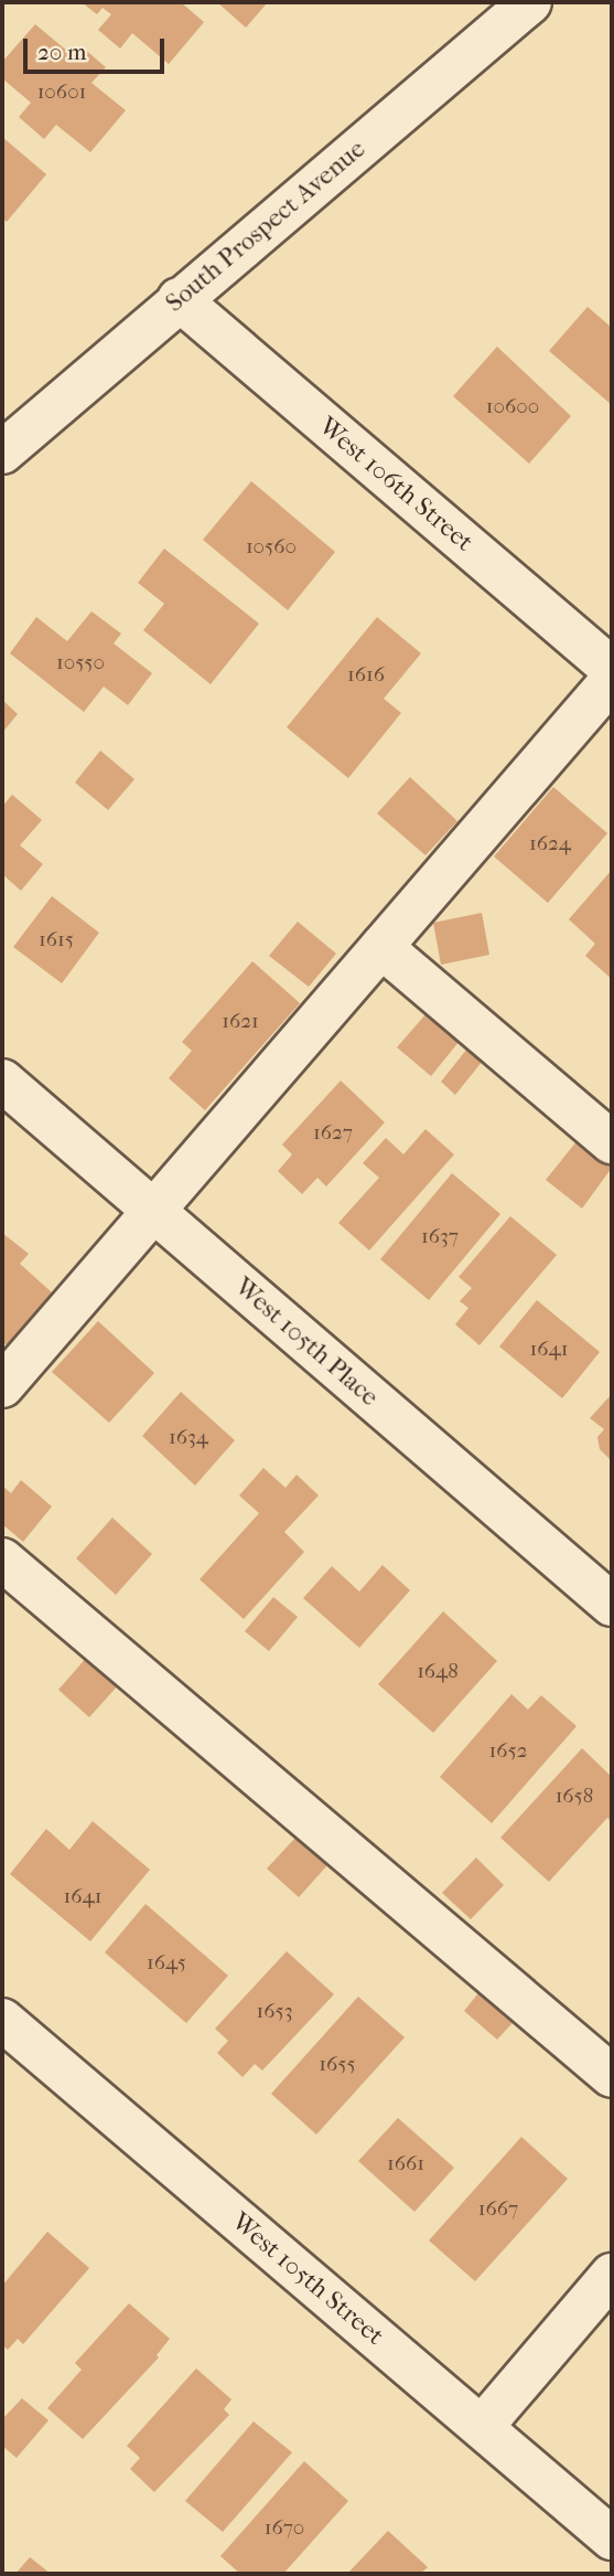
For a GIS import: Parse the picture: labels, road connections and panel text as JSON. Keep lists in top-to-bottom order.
{
  "streets": {
    "street": [
      "South Prospect Avenue",
      "West 106th Street",
      "West 105th Place",
      "West 105th Street"
    ]
  },
  "crossings": [
    ["South Prospect Avenue", "West 106th Street"]
  ],
  "house_numbers": [
    "10601",
    "10600",
    "10560",
    "10550",
    "1616",
    "1624",
    "1615",
    "1621",
    "1627",
    "1637",
    "1641",
    "1634",
    "1648",
    "1652",
    "1658",
    "1641",
    "1645",
    "1653",
    "1655",
    "1661",
    "1667",
    "1670"
  ],
  "scale_bar": "20 m"
}
